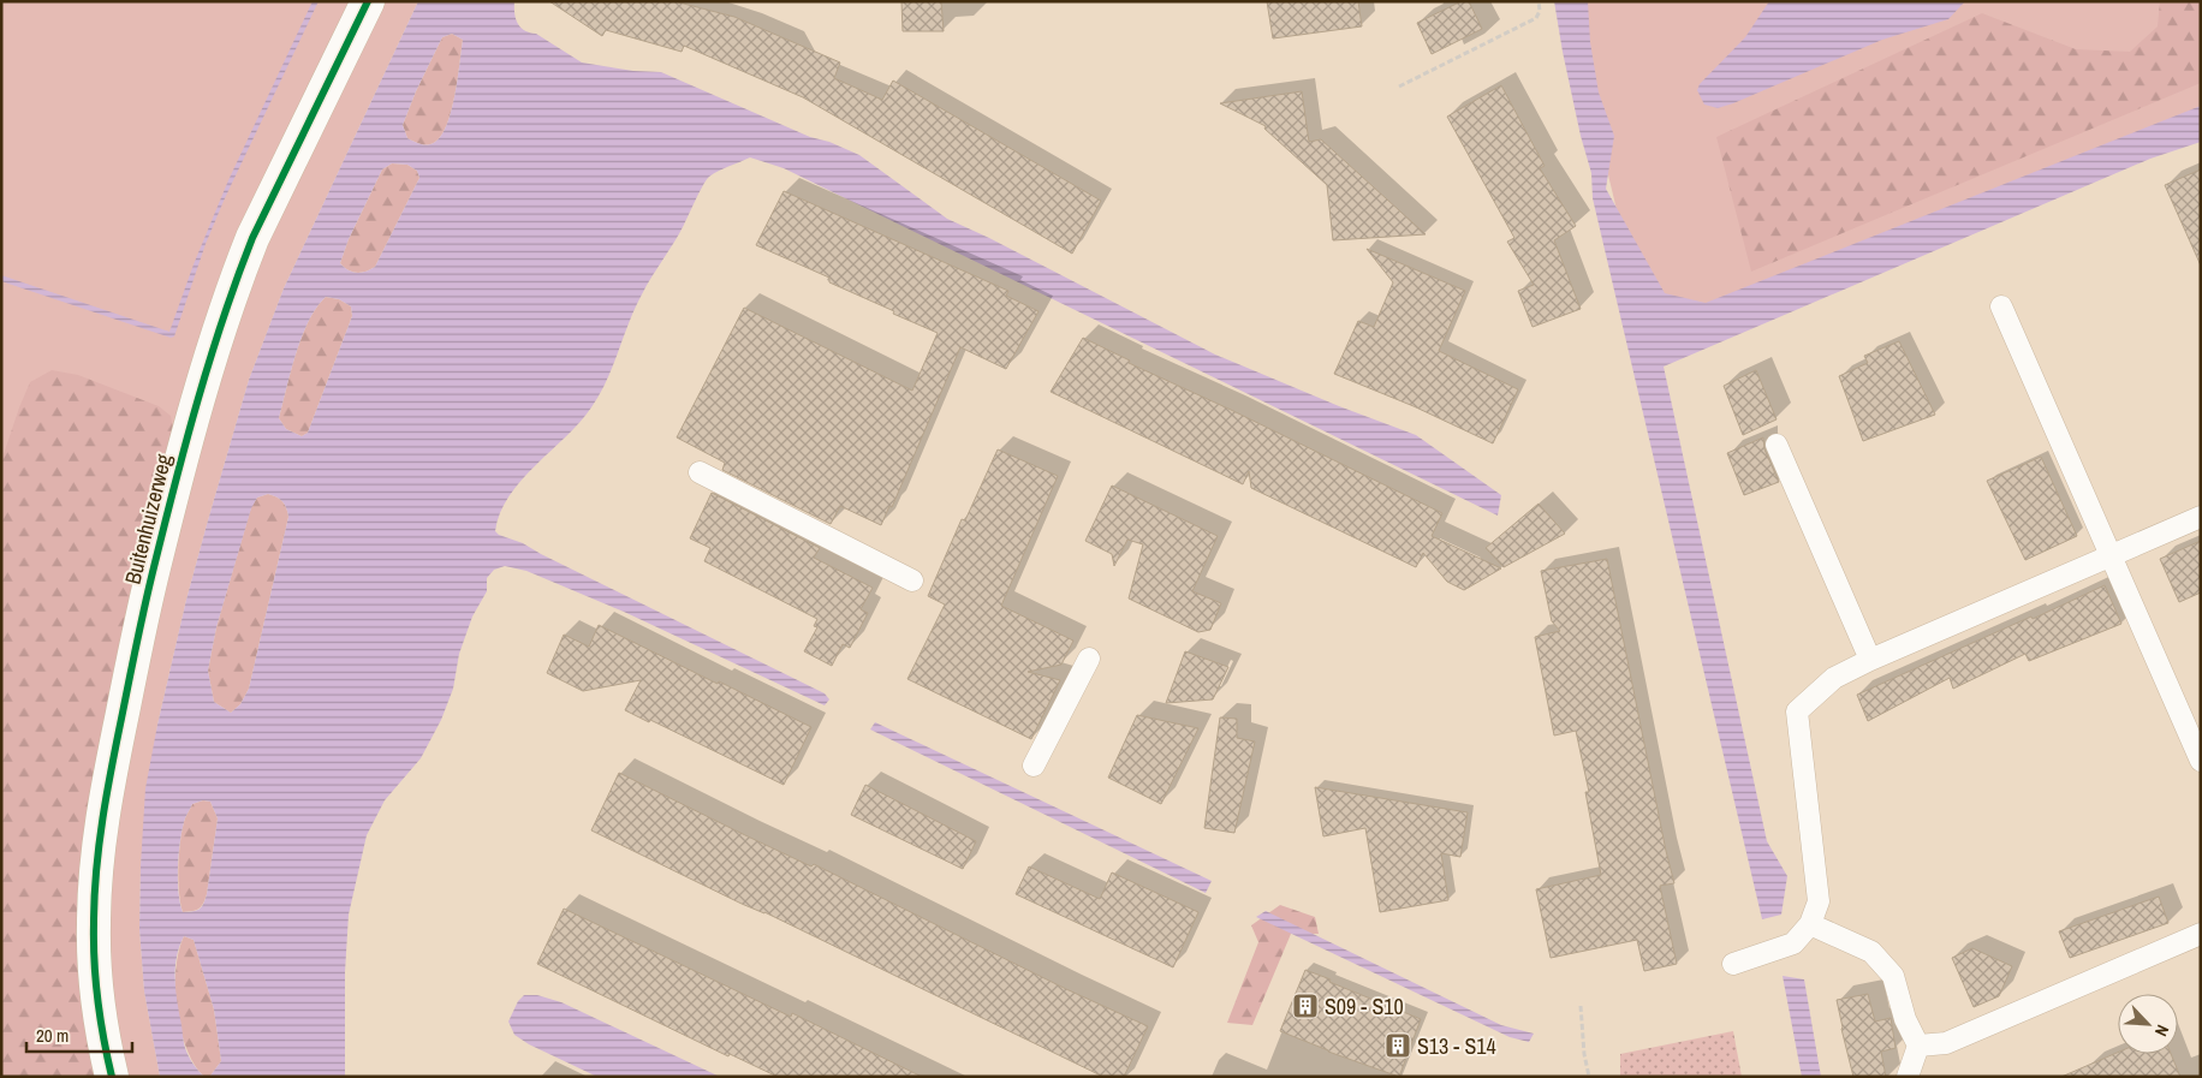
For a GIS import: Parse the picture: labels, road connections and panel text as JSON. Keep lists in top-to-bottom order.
{
  "streets": {
    "street": ["Buitenhuizerweg"]
  },
  "places": {
    "building": ["S09 - S10", "S13 - S14"]
  },
  "scale_bar": "20 m",
  "north": "bottom right"
}
